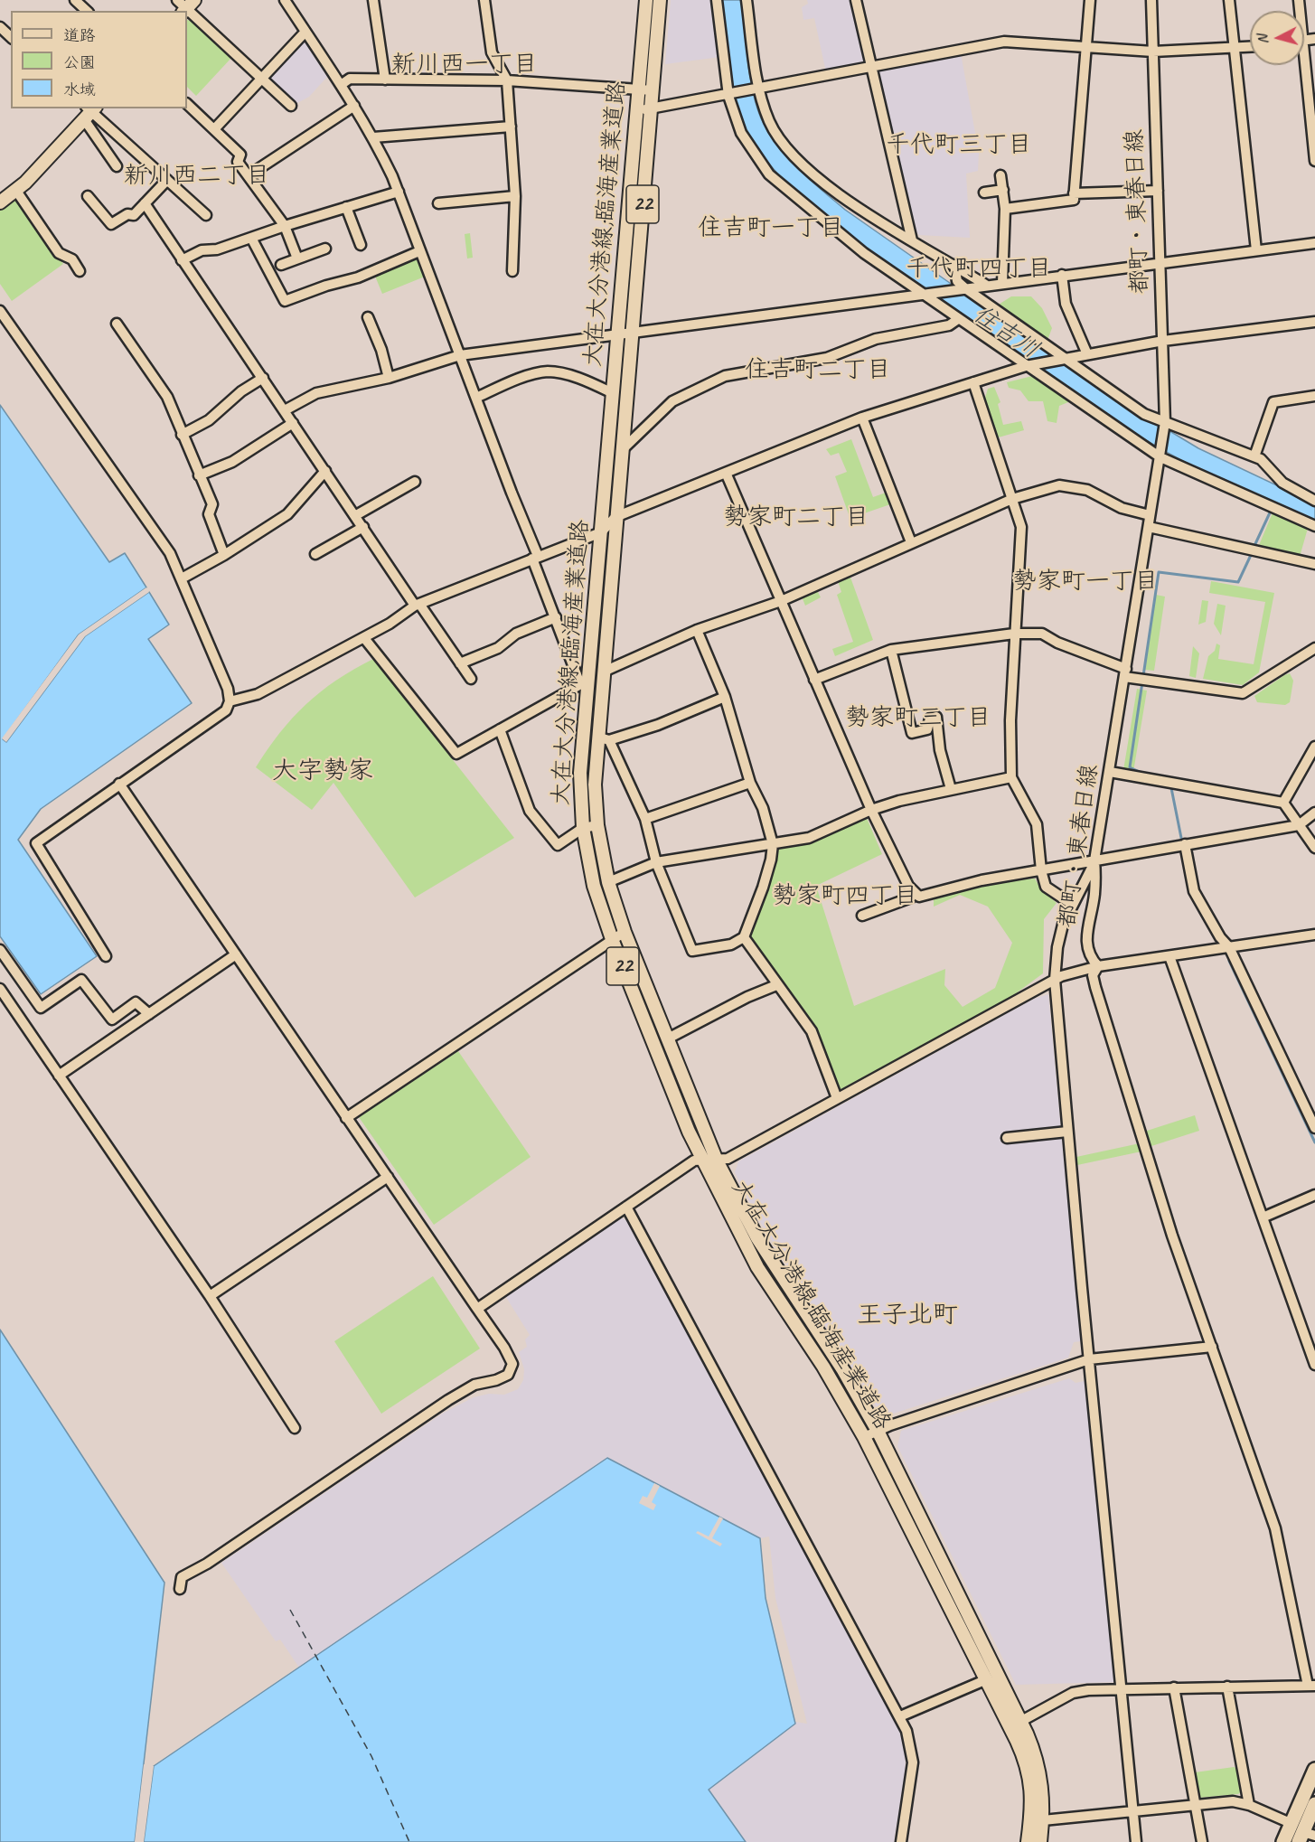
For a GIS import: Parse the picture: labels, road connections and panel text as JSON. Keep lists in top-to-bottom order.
{
  "streets": {
    "main road": ["22", "大在大分港線;臨海産業道路"],
    "street": ["都町・東春日線"]
  },
  "districts": [
    "新川西一丁目",
    "千代町三丁目",
    "新川西二丁目",
    "住吉町一丁目",
    "千代町四丁目",
    "住吉町二丁目",
    "勢家町二丁目",
    "勢家町一丁目",
    "勢家町三丁目",
    "大字勢家",
    "勢家町四丁目",
    "王子北町"
  ],
  "water": ["住吉川"],
  "legend": ["道路", "公園", "水域"],
  "north": "left"
}
